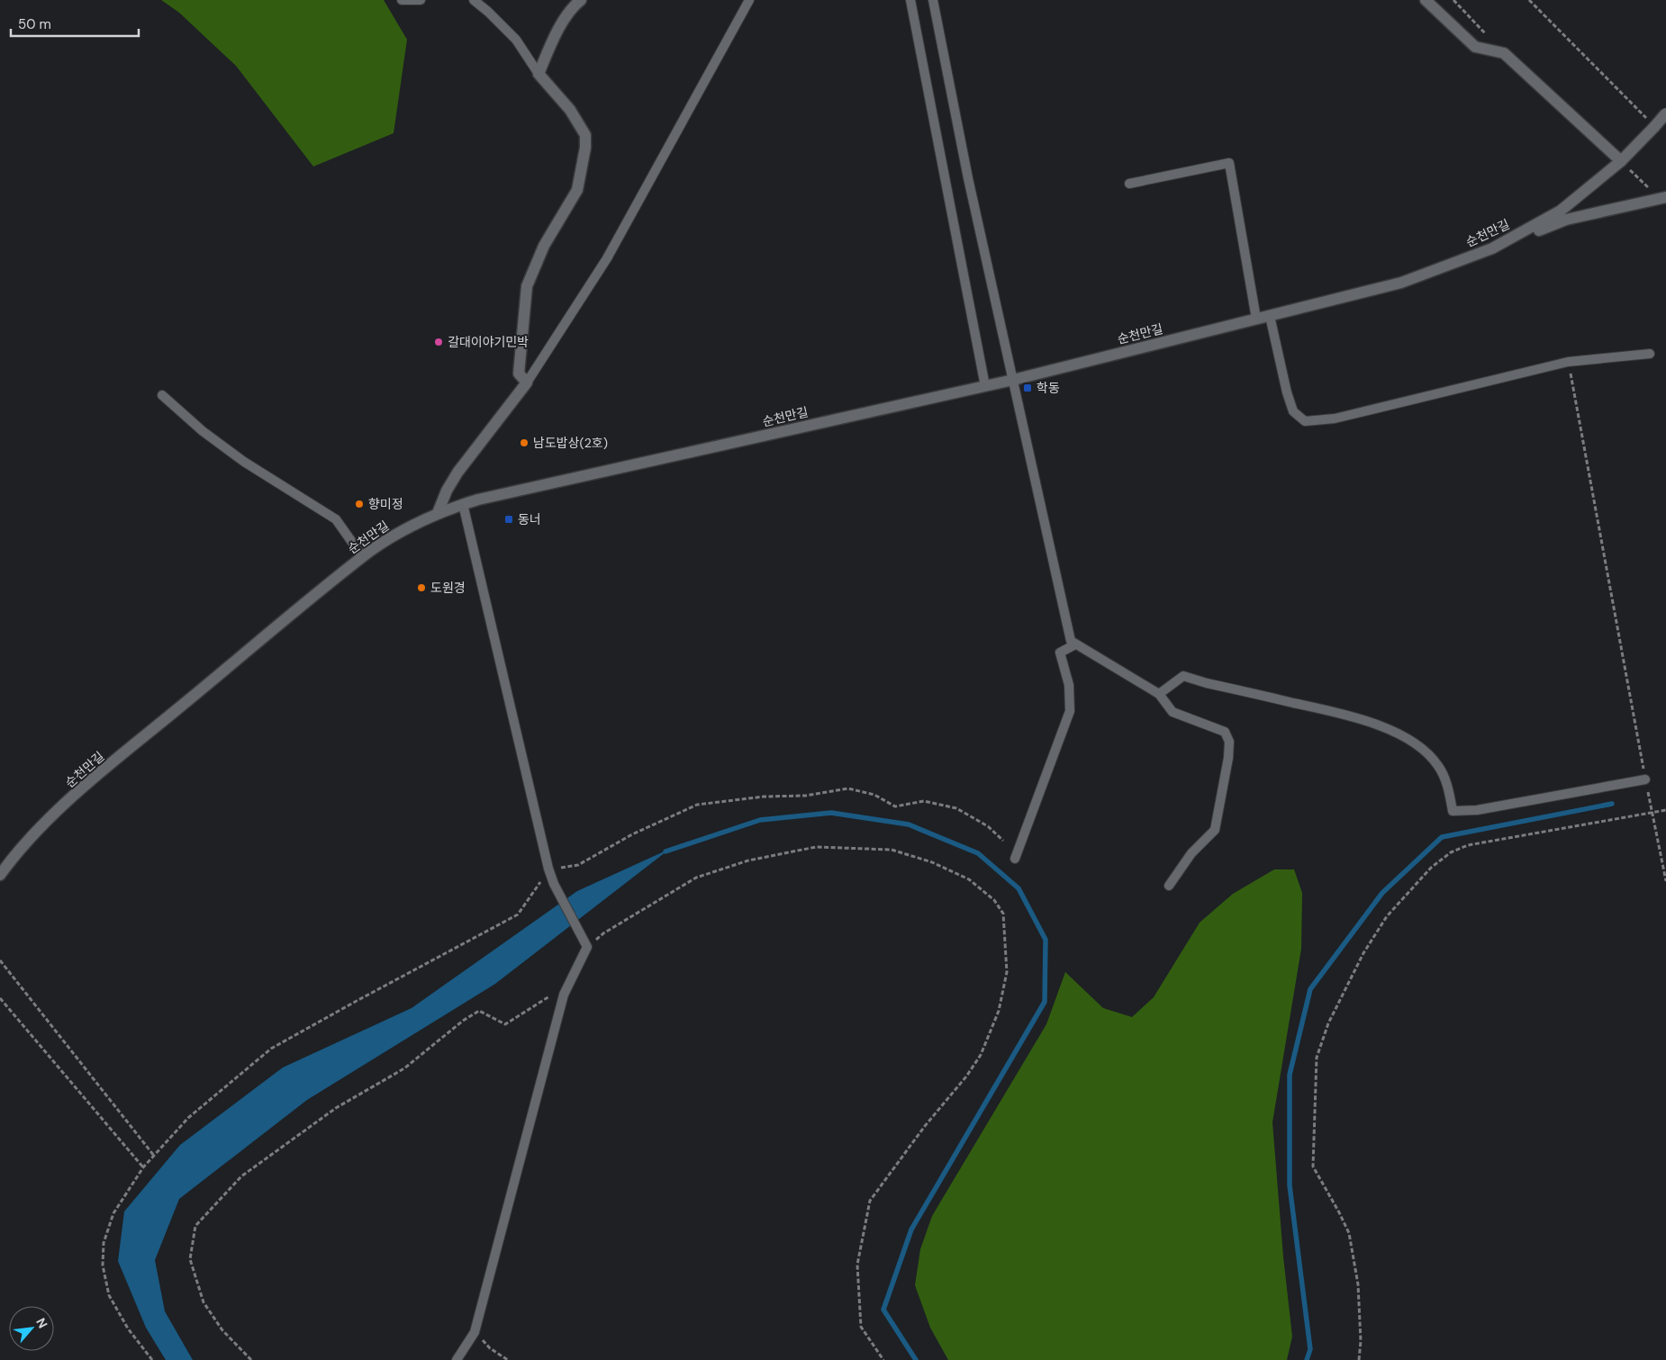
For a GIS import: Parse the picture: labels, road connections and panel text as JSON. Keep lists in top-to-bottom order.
{
  "streets": {
    "street": ["순천만길"]
  },
  "places": {
    "other": [
      "갈대이야기민박",
      "남도밥상(2호)",
      "향미정",
      "도원경"
    ],
    "transit": ["학동", "동너"]
  },
  "scale_bar": "50 m",
  "north": "top right"
}
